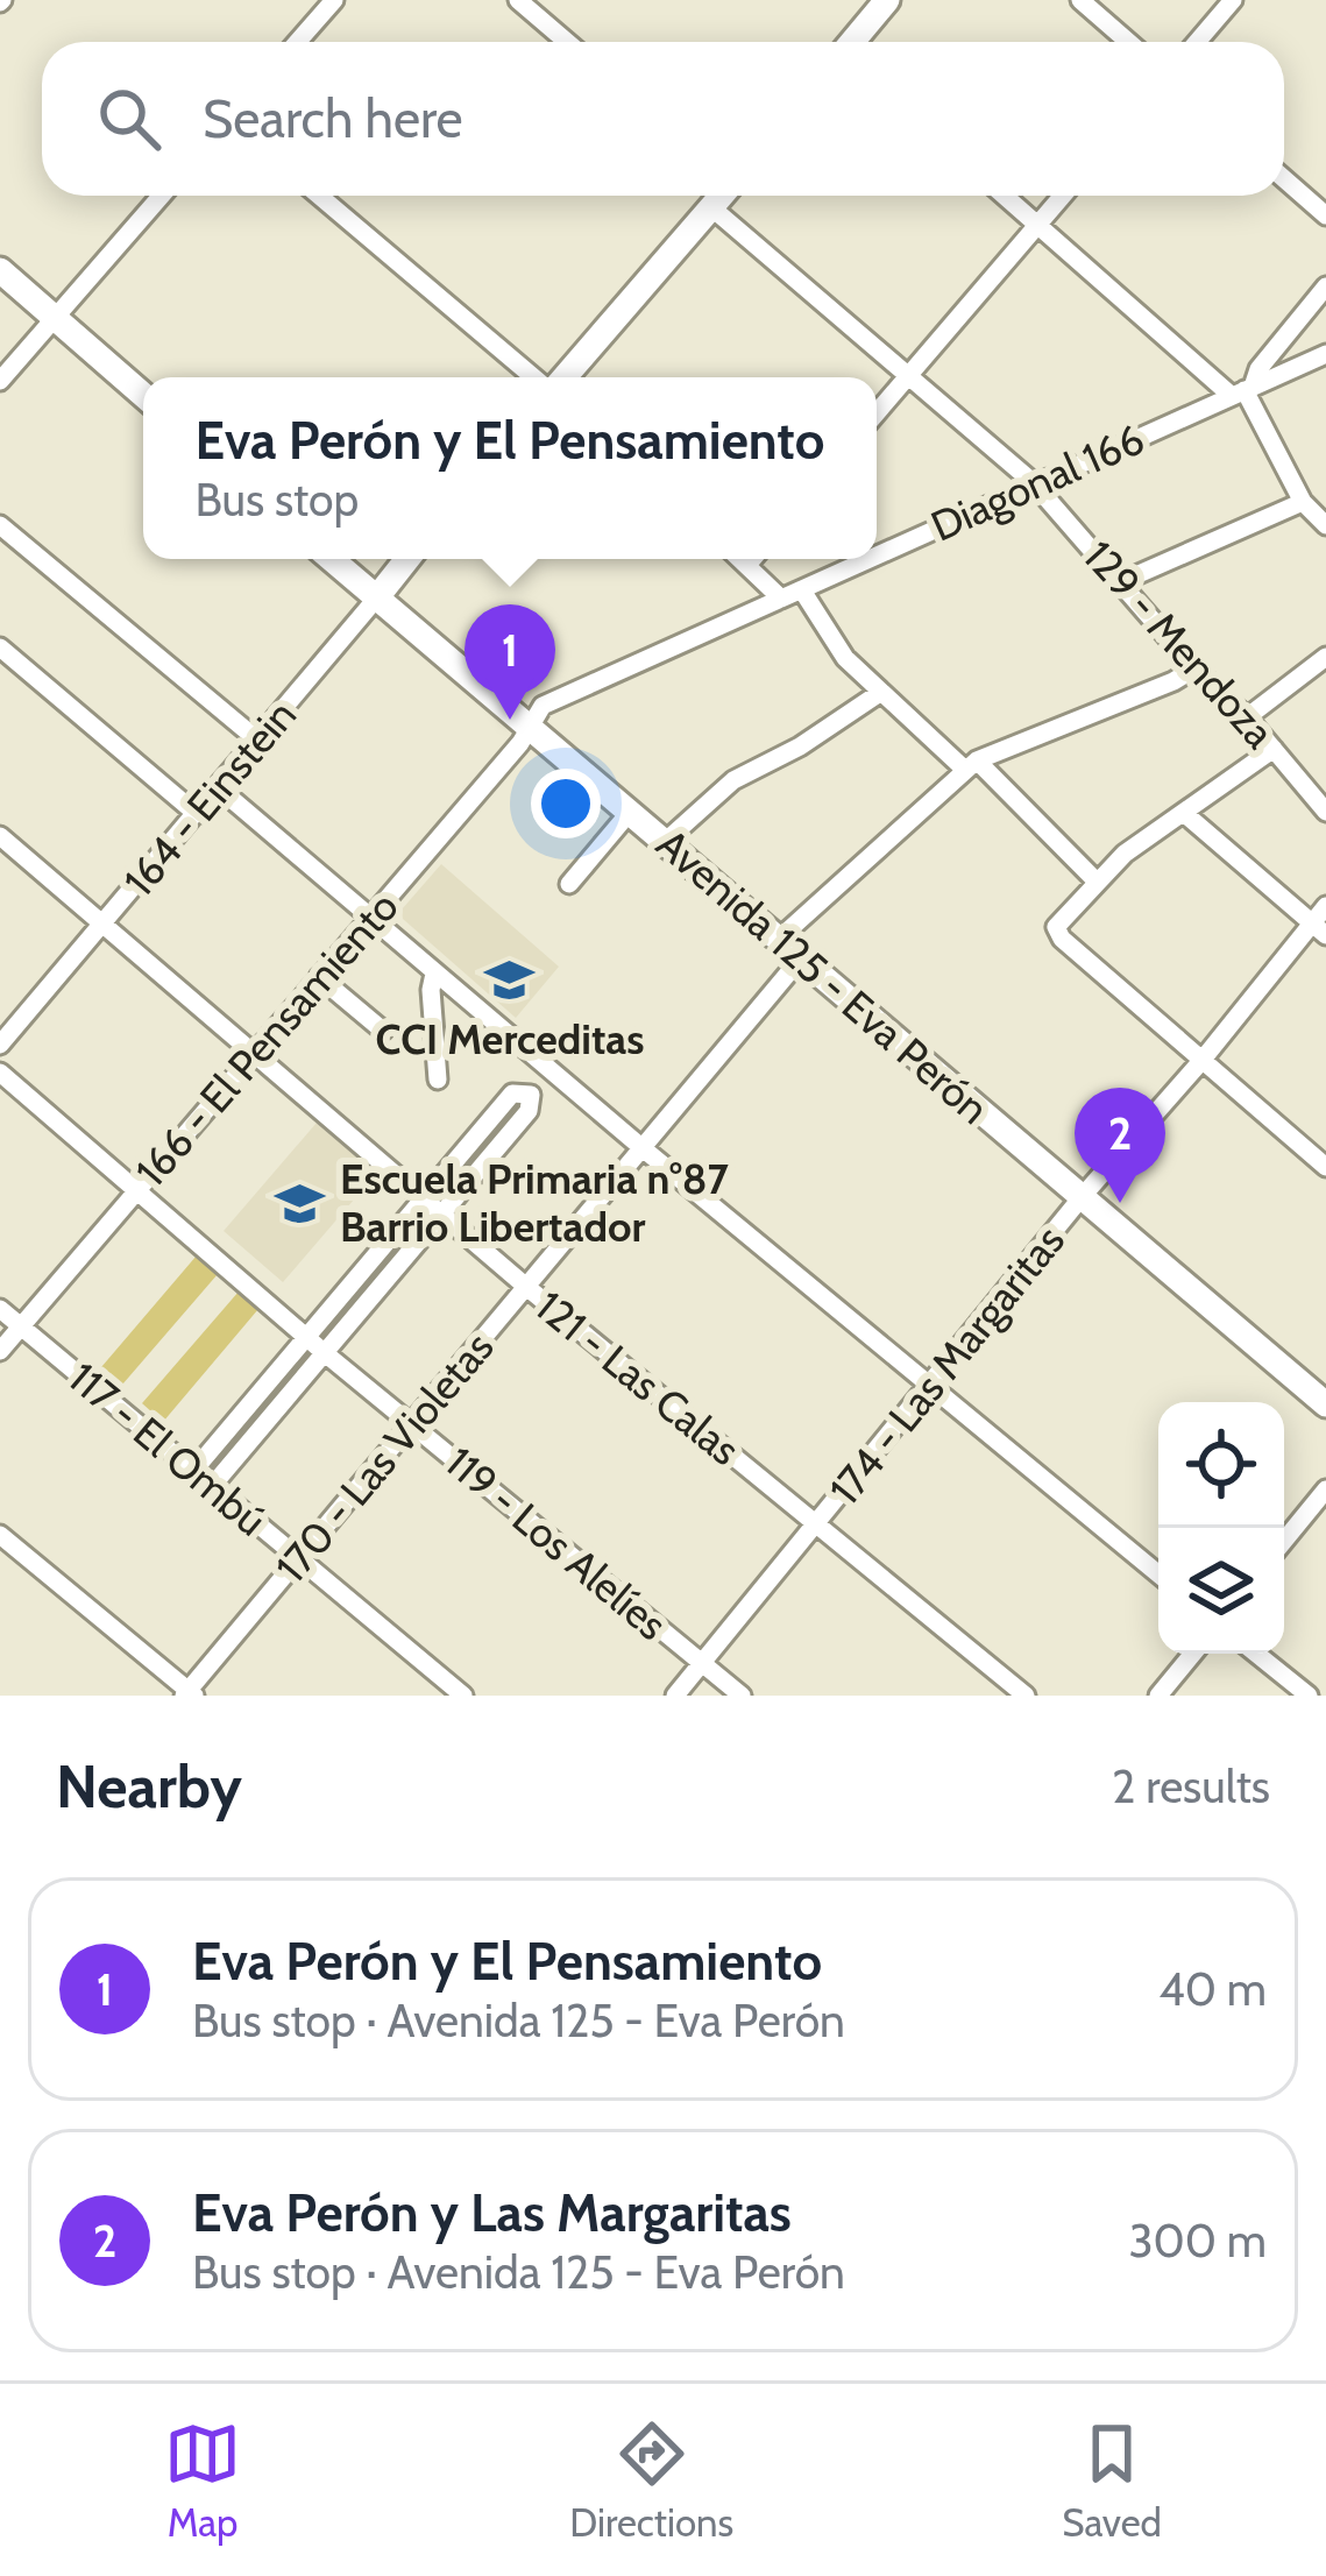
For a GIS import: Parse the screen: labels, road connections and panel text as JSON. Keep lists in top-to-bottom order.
{
  "streets": {
    "street": [
      "Diagonal 166",
      "129 - Mendoza",
      "164 - Einstein",
      "Avenida 125 - Eva Perón",
      "166 - El Pensamiento",
      "174 - Las Margaritas",
      "121 - Las Calas",
      "117 - El Ombú",
      "170 - Las Violetas",
      "119 - Los Alelíes"
    ]
  },
  "crossings": [
    ["Diagonal 166", "129 - Mendoza"],
    ["Diagonal 166", "Avenida 125 - Eva Perón"],
    ["Diagonal 166", "166 - El Pensamiento"],
    ["164 - Einstein", "Avenida 125 - Eva Perón"],
    ["164 - Einstein", "121 - Las Calas"],
    ["Avenida 125 - Eva Perón", "166 - El Pensamiento"],
    ["Avenida 125 - Eva Perón", "174 - Las Margaritas"],
    ["Avenida 125 - Eva Perón", "170 - Las Violetas"],
    ["166 - El Pensamiento", "121 - Las Calas"],
    ["166 - El Pensamiento", "117 - El Ombú"],
    ["166 - El Pensamiento", "119 - Los Alelíes"],
    ["174 - Las Margaritas", "121 - Las Calas"],
    ["174 - Las Margaritas", "119 - Los Alelíes"],
    ["121 - Las Calas", "170 - Las Violetas"],
    ["117 - El Ombú", "170 - Las Violetas"],
    ["170 - Las Violetas", "119 - Los Alelíes"]
  ],
  "places": {
    "school or university": ["CCI Merceditas", "Escuela Primaria n°87 Barrio Libertador"]
  },
  "page": {
    "search": "Search here",
    "popup": ["Eva Perón y El Pensamiento", "Bus stop"],
    "pins": ["1", "2"],
    "heading": ["Nearby", "2 results"],
    "list": [
      {
        "mark": "1",
        "name": "Eva Perón y El Pensamiento",
        "note": "Bus stop · Avenida 125 - Eva Perón",
        "value": "40 m"
      },
      {
        "mark": "2",
        "name": "Eva Perón y Las Margaritas",
        "note": "Bus stop · Avenida 125 - Eva Perón",
        "value": "300 m"
      }
    ],
    "nav": ["Map", "Directions", "Saved"]
  }
}
